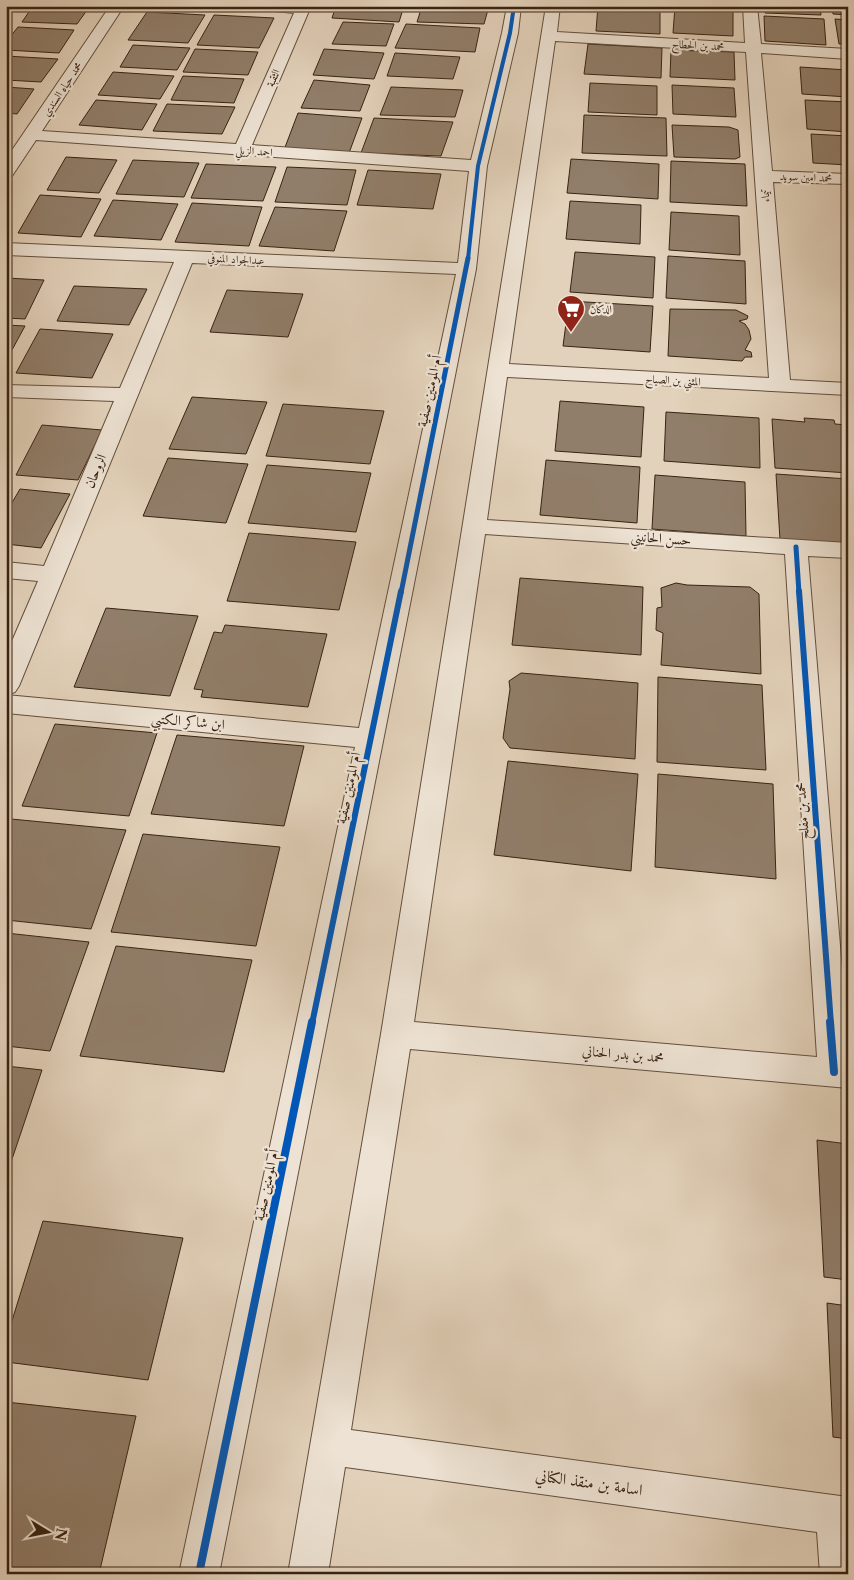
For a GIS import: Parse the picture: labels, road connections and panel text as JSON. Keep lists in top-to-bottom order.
{
  "streets": {
    "street": [
      "محمد بن الحطاح",
      "الثقبة",
      "محمد حياه السندي",
      "احمد الزيلي",
      "محمد امين سويد",
      "تيماء",
      "عبدالجواد المنوفي",
      "المثني بن الصباح",
      "أم المومنين صفية",
      "الروحان",
      "حسن الحانيني",
      "ابن شاكر الكتبي",
      "محمد بن مفلح",
      "محمد بن بدر الحناني",
      "اسامة بن منقذ الكناني"
    ]
  },
  "crossings": [
    ["محمد بن الحطاح", "تيماء"],
    ["الثقبة", "احمد الزيلي"],
    ["محمد حياه السندي", "احمد الزيلي"],
    ["احمد الزيلي", "أم المومنين صفية"],
    ["محمد امين سويد", "تيماء"],
    ["تيماء", "المثني بن الصباح"],
    ["عبدالجواد المنوفي", "أم المومنين صفية"],
    ["عبدالجواد المنوفي", "الروحان"],
    ["أم المومنين صفية", "ابن شاكر الكتبي"],
    ["حسن الحانيني", "محمد بن مفلح"],
    ["محمد بن مفلح", "محمد بن بدر الحناني"]
  ],
  "places": {
    "supermarket": ["الدكان"]
  },
  "north": "right"
}
